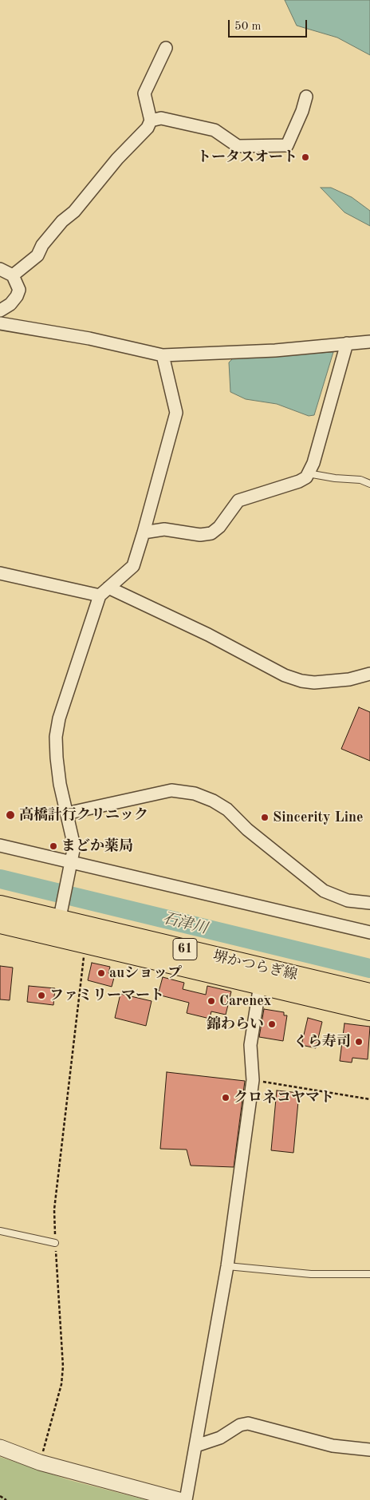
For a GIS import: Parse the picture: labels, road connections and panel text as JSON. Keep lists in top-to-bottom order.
{
  "streets": {
    "main road": ["61", "堺かつらぎ線"]
  },
  "water": ["石津川"],
  "places": [
    "トータスオート",
    "高橋計行クリニック",
    "Sincerity Line",
    "まどか薬局",
    "auショップ",
    "ファミリーマート",
    "Carenex",
    "錦わらい",
    "くら寿司",
    "クロネコヤマト"
  ],
  "scale_bar": "50 m"
}
